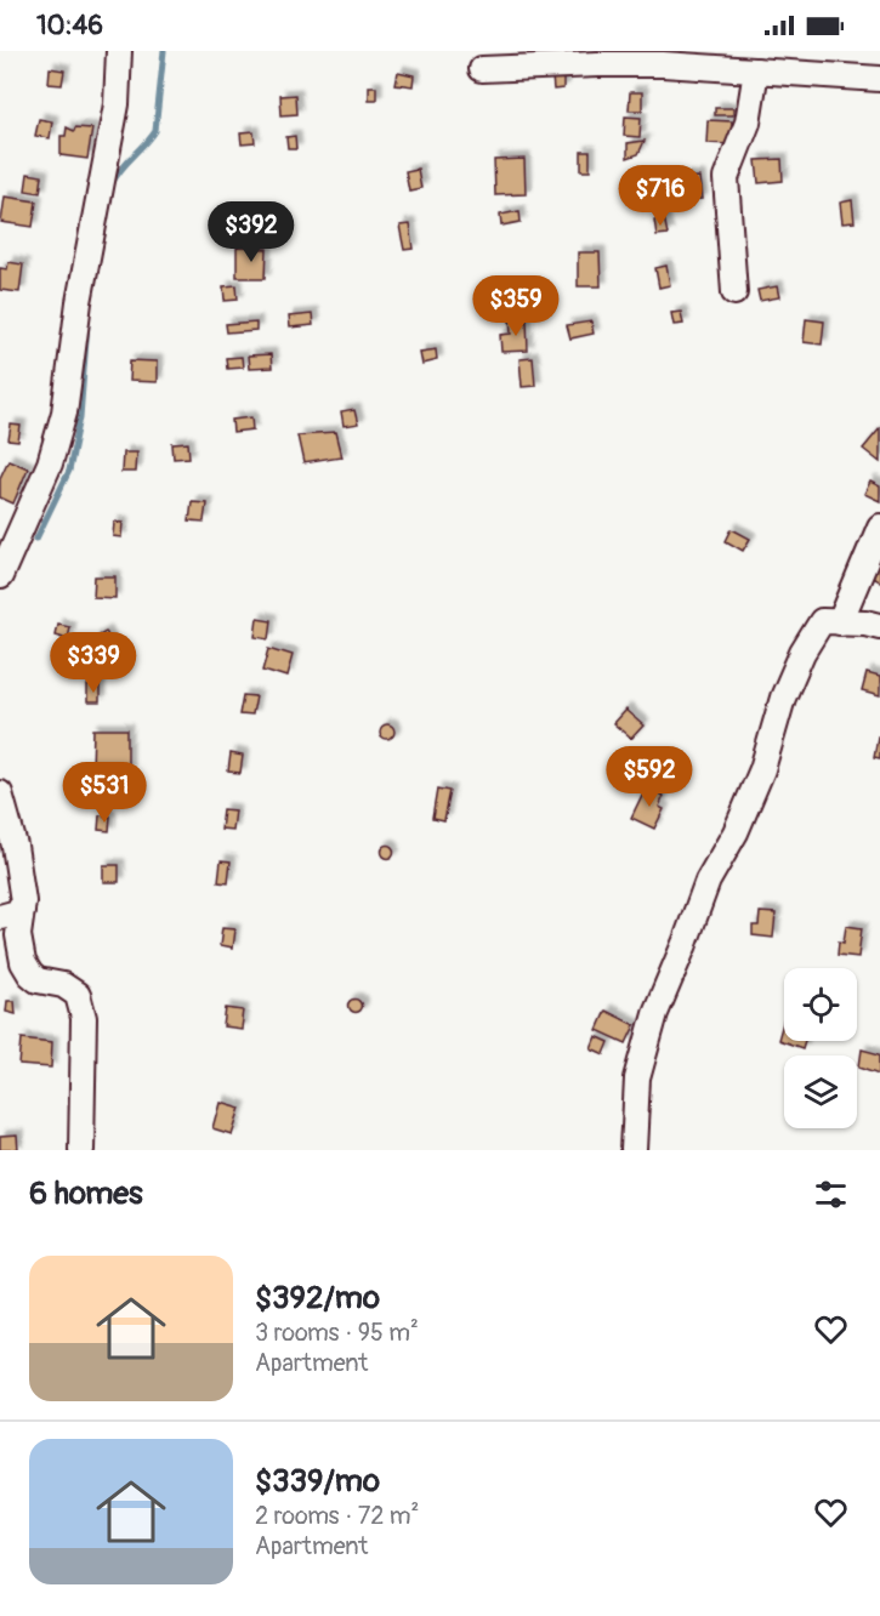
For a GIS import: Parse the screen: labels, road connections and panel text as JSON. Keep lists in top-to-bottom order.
{
  "page": {
    "status": "10:46",
    "price": [
      "$716",
      "$392",
      "$359",
      "$339",
      "$592",
      "$531"
    ],
    "heading": "6 homes",
    "list": [
      {
        "name": "$392/mo",
        "note": "3 rooms · 95 m² · Apartment"
      },
      {
        "name": "$339/mo",
        "note": "2 rooms · 72 m² · Apartment"
      }
    ]
  }
}
